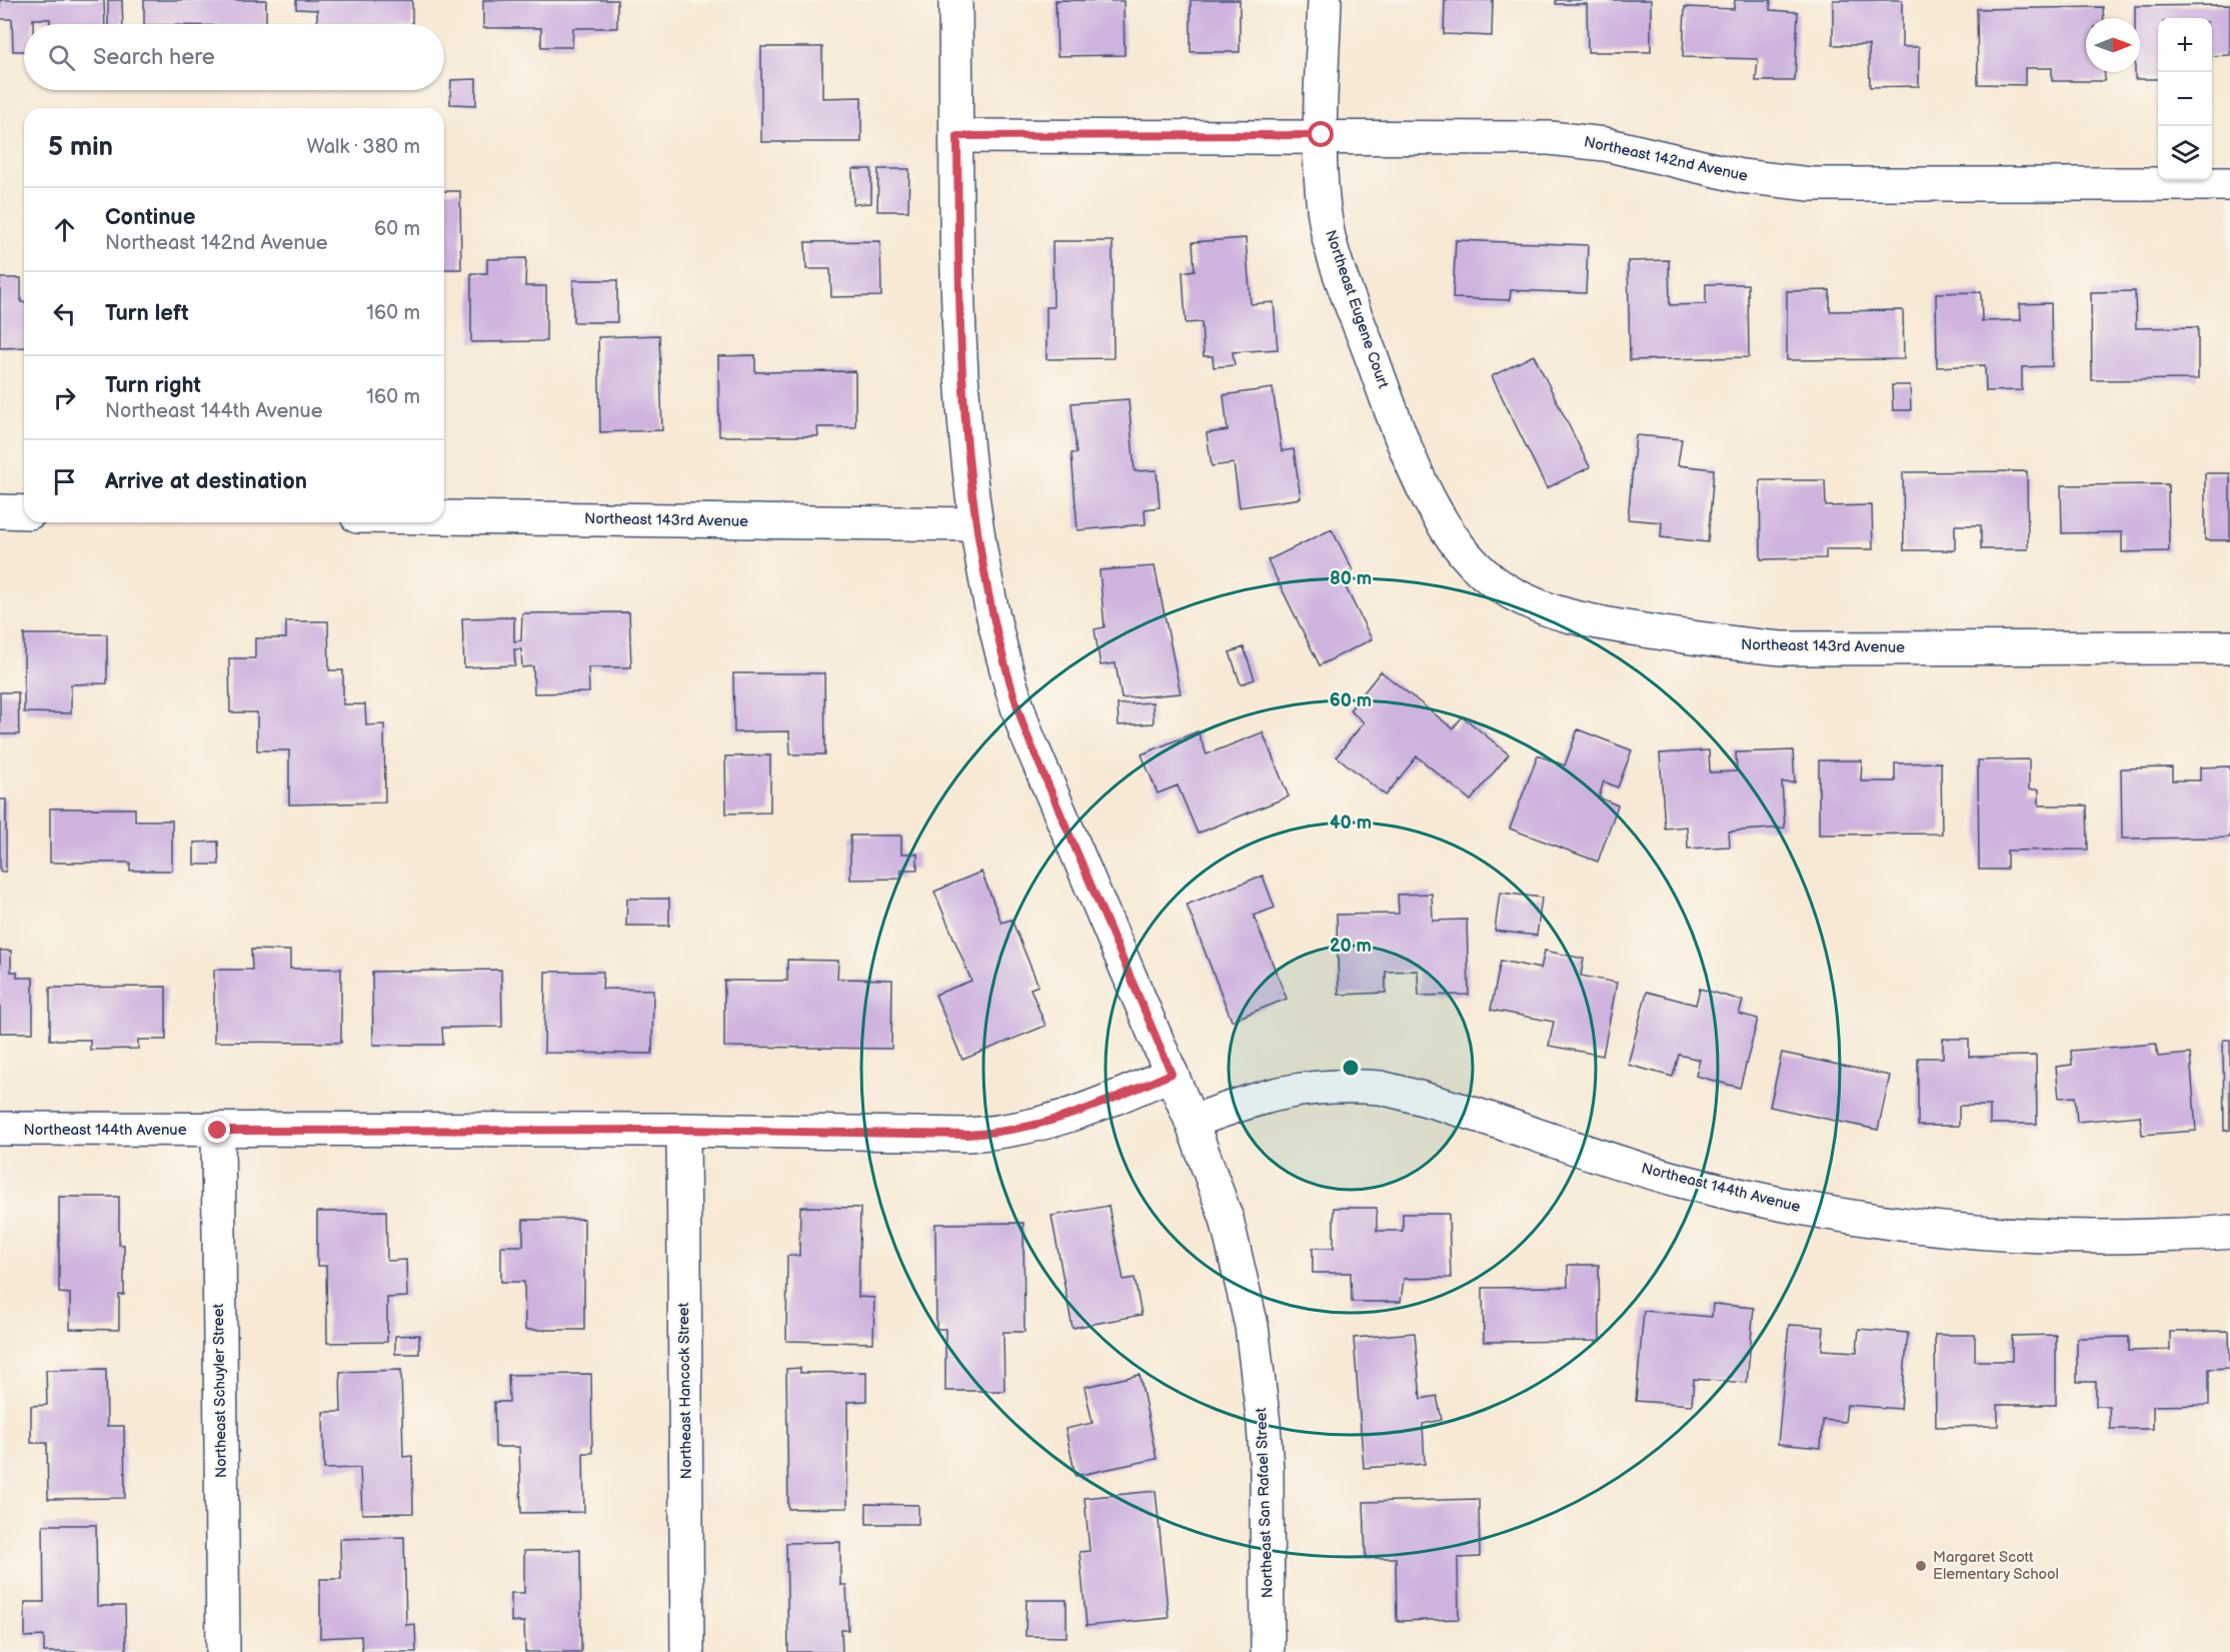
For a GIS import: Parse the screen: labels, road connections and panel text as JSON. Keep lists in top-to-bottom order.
{
  "streets": {
    "street": [
      "Northeast 142nd Avenue",
      "Northeast Eugene Court",
      "Northeast 143rd Avenue",
      "Northeast 144th Avenue",
      "Northeast Schuyler Street",
      "Northeast Hancock Street",
      "Northeast San Rafael Street"
    ]
  },
  "crossings": [
    ["Northeast 142nd Avenue", "Northeast Eugene Court"],
    ["Northeast 142nd Avenue", "Northeast San Rafael Street"],
    ["Northeast Eugene Court", "Northeast 143rd Avenue"],
    ["Northeast 143rd Avenue", "Northeast San Rafael Street"],
    ["Northeast 144th Avenue", "Northeast Schuyler Street"],
    ["Northeast 144th Avenue", "Northeast Hancock Street"],
    ["Northeast 144th Avenue", "Northeast San Rafael Street"]
  ],
  "places": ["Margaret Scott Elementary School"],
  "north": "right",
  "page": {
    "map_buttons": ["+", "−"],
    "search": "Search here",
    "heading": ["5 min", "Walk · 380 m"],
    "list": [
      ["Continue", "Northeast 142nd Avenue", "60 m"],
      ["Turn left", "160 m"],
      ["Turn right", "Northeast 144th Avenue", "160 m"],
      "Arrive at destination"
    ]
  },
  "rings": [
    "80 m",
    "60 m",
    "40 m",
    "20 m"
  ]
}
